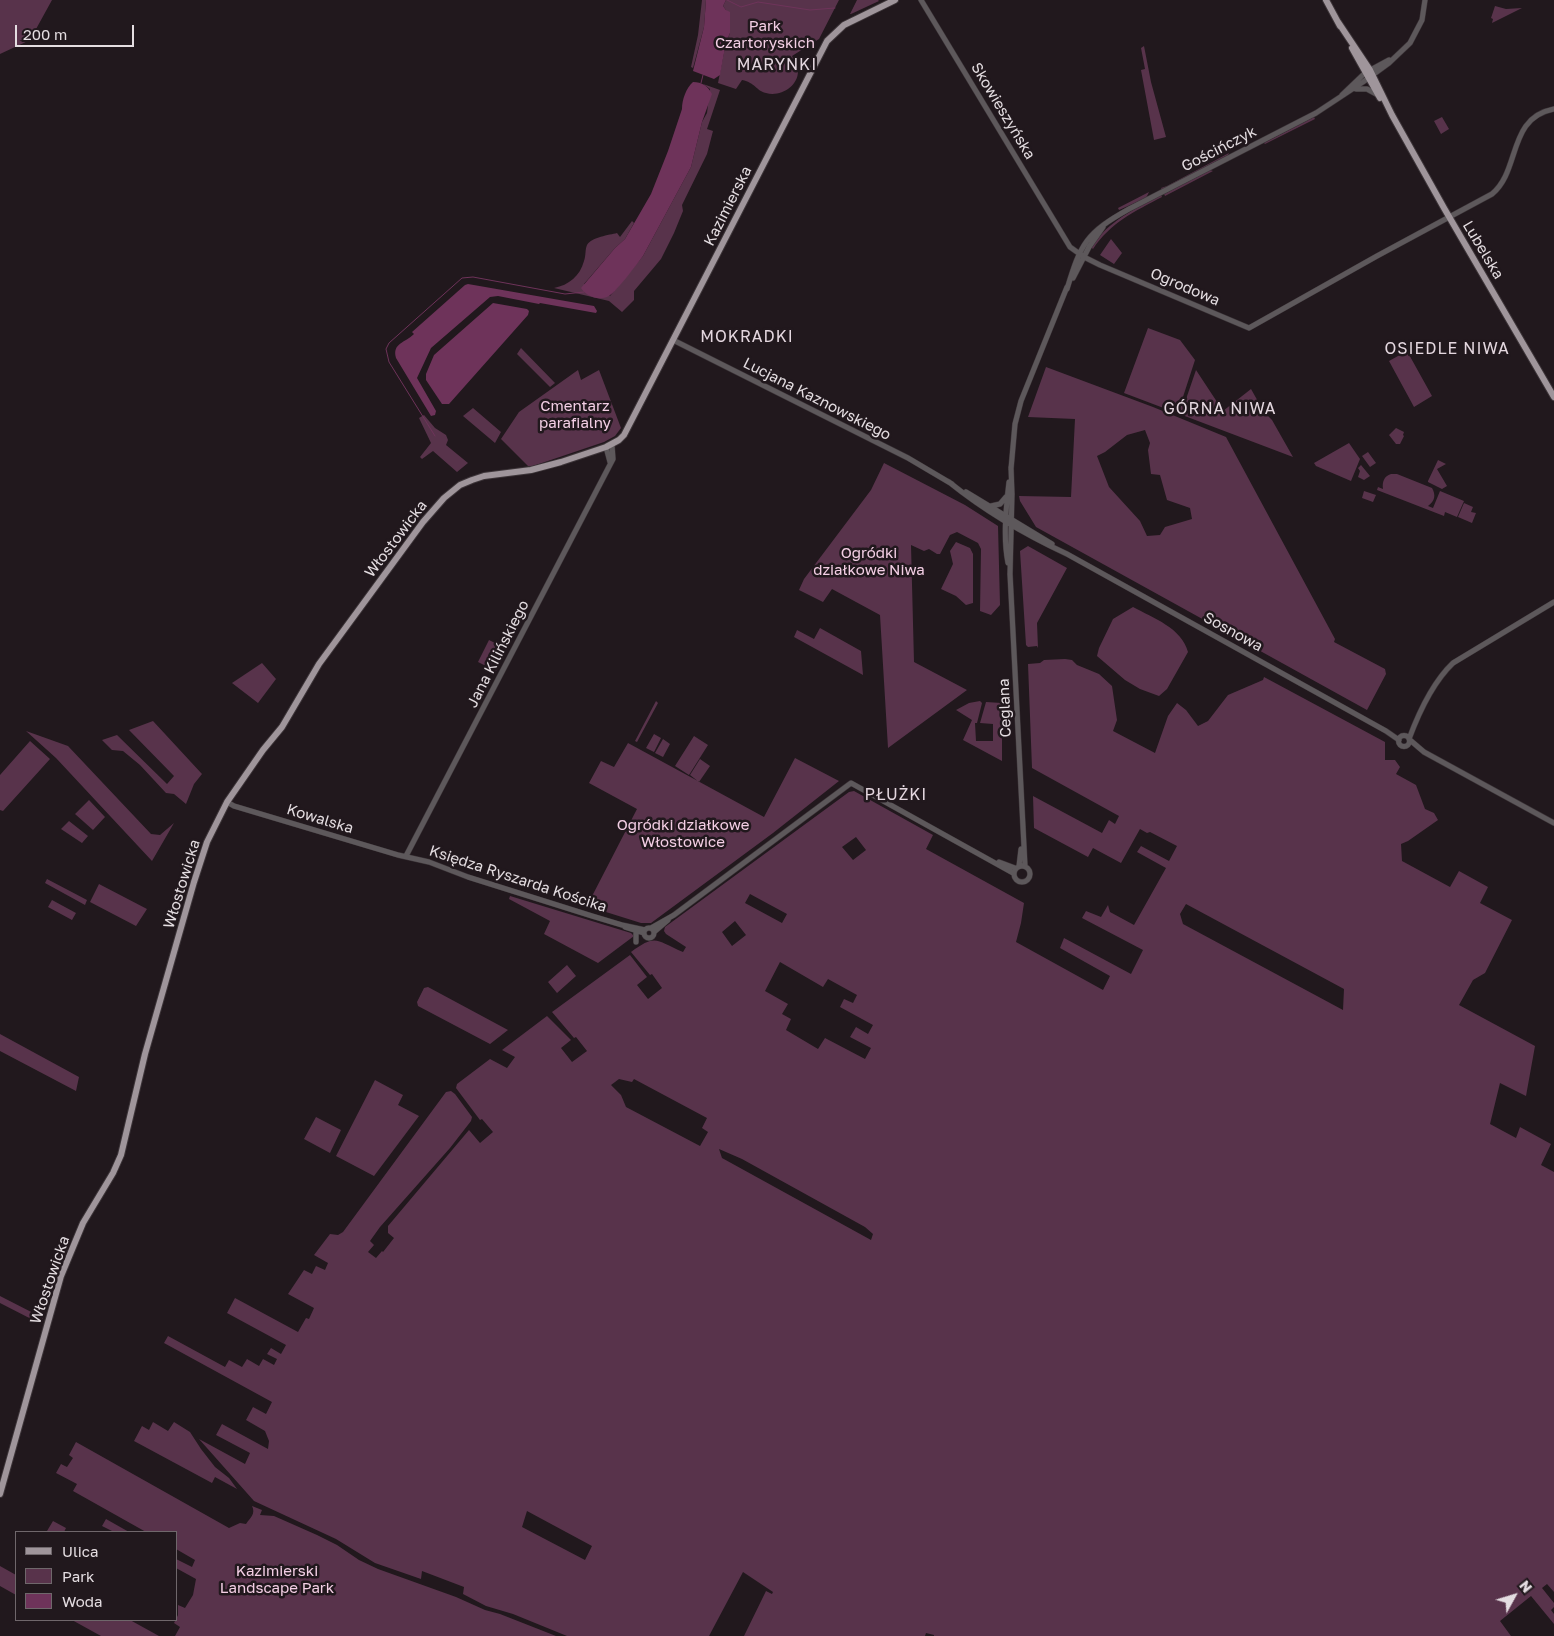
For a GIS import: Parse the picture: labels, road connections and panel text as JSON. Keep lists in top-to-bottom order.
{
  "streets": {
    "main road": ["Kazimierska", "Lubelska", "Włostowicka"],
    "street": [
      "Skowieszyńska",
      "Gościńczyk",
      "Ogrodowa",
      "Lucjana Kaznowskiego",
      "Sosnowa",
      "Jana Kilińskiego",
      "Ceglana",
      "Kowalska",
      "Księdza Ryszarda Kościka"
    ]
  },
  "crossings": [
    ["Skowieszyńska", "Gościńczyk"],
    ["Skowieszyńska", "Ogrodowa"],
    ["Gościńczyk", "Lubelska"],
    ["Gościńczyk", "Ogrodowa"],
    ["Kazimierska", "Lucjana Kaznowskiego"],
    ["Kazimierska", "Włostowicka"],
    ["Kazimierska", "Jana Kilińskiego"],
    ["Lubelska", "Ogrodowa"],
    ["Lucjana Kaznowskiego", "Sosnowa"],
    ["Lucjana Kaznowskiego", "Ceglana"],
    ["Włostowicka", "Jana Kilińskiego"],
    ["Włostowicka", "Kowalska"],
    ["Sosnowa", "Ceglana"],
    ["Jana Kilińskiego", "Kowalska"],
    ["Jana Kilińskiego", "Księdza Ryszarda Kościka"],
    ["Kowalska", "Księdza Ryszarda Kościka"]
  ],
  "districts": [
    "MARYNKI",
    "MOKRADKI",
    "OSIEDLE NIWA",
    "GÓRNA NIWA",
    "PŁUŻKI"
  ],
  "parks": [
    "Park Czartoryskich",
    "Cmentarz parafialny",
    "Ogródki działkowe Niwa",
    "Ogródki działkowe Włostowice",
    "Kazimierski Landscape Park"
  ],
  "legend": ["Ulica", "Park", "Woda"],
  "scale_bar": "200 m",
  "north": "top right"
}
